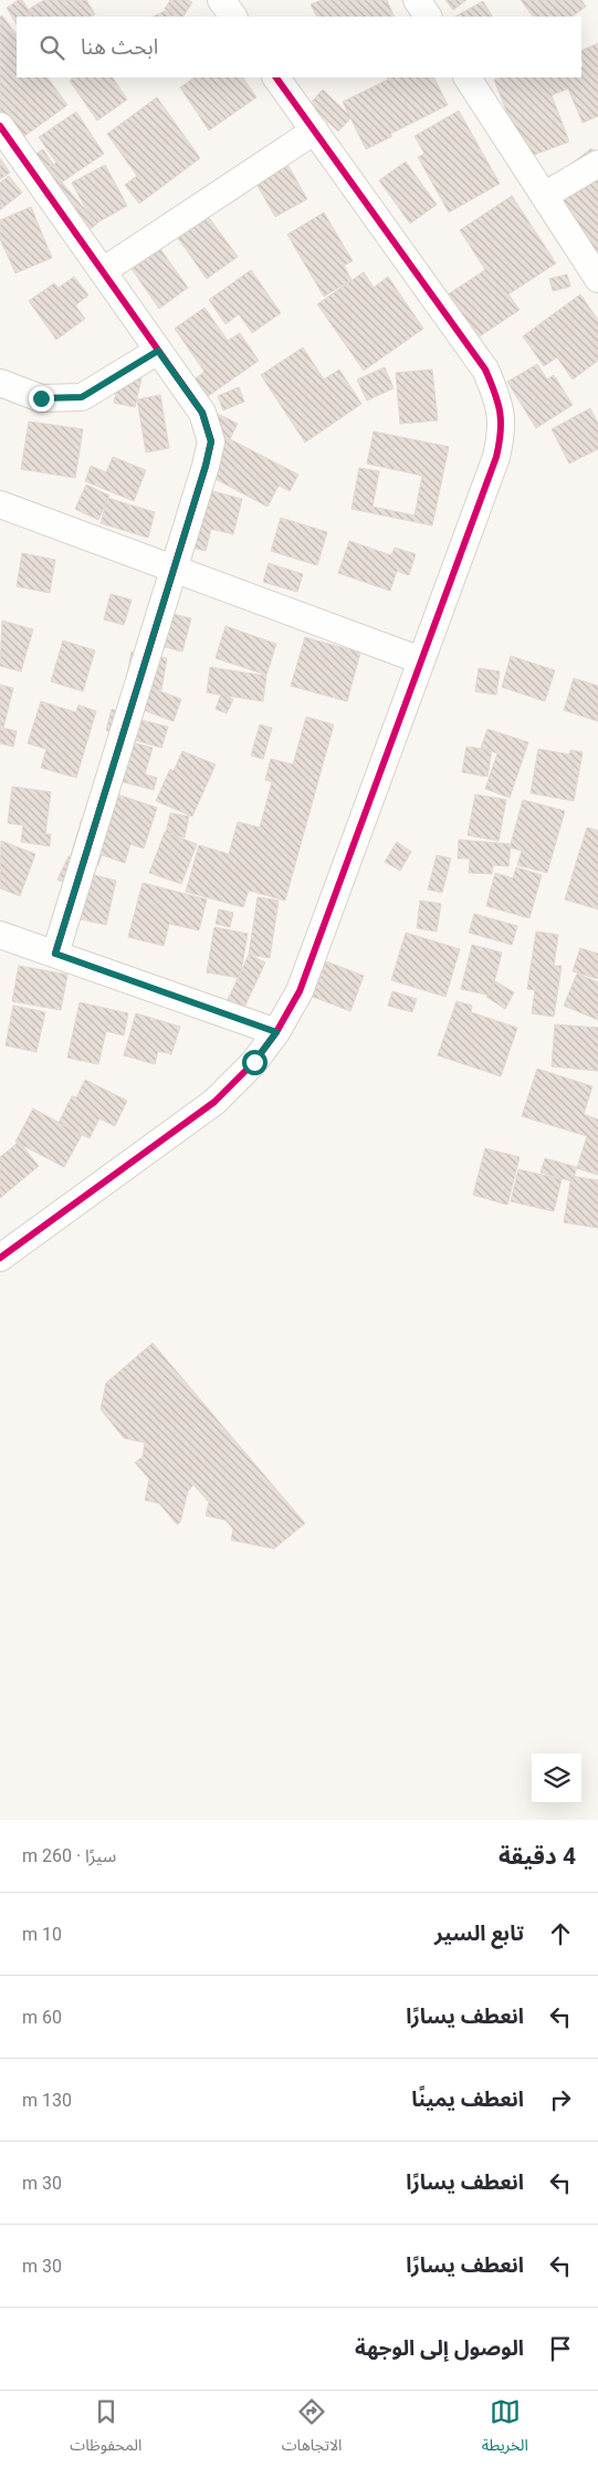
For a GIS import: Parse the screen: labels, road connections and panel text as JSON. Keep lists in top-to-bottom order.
{
  "page": {
    "search": "ابحث هنا",
    "heading": ["4 دقيقة", "سيرًا · 260 m"],
    "list": [
      ["تابع السير", "10 m"],
      ["انعطف يسارًا", "60 m"],
      ["انعطف يمينًا", "130 m"],
      ["انعطف يسارًا", "30 m"],
      ["انعطف يسارًا", "30 m"],
      "الوصول إلى الوجهة"
    ],
    "nav": ["الخريطة", "الاتجاهات", "المحفوظات"]
  }
}
